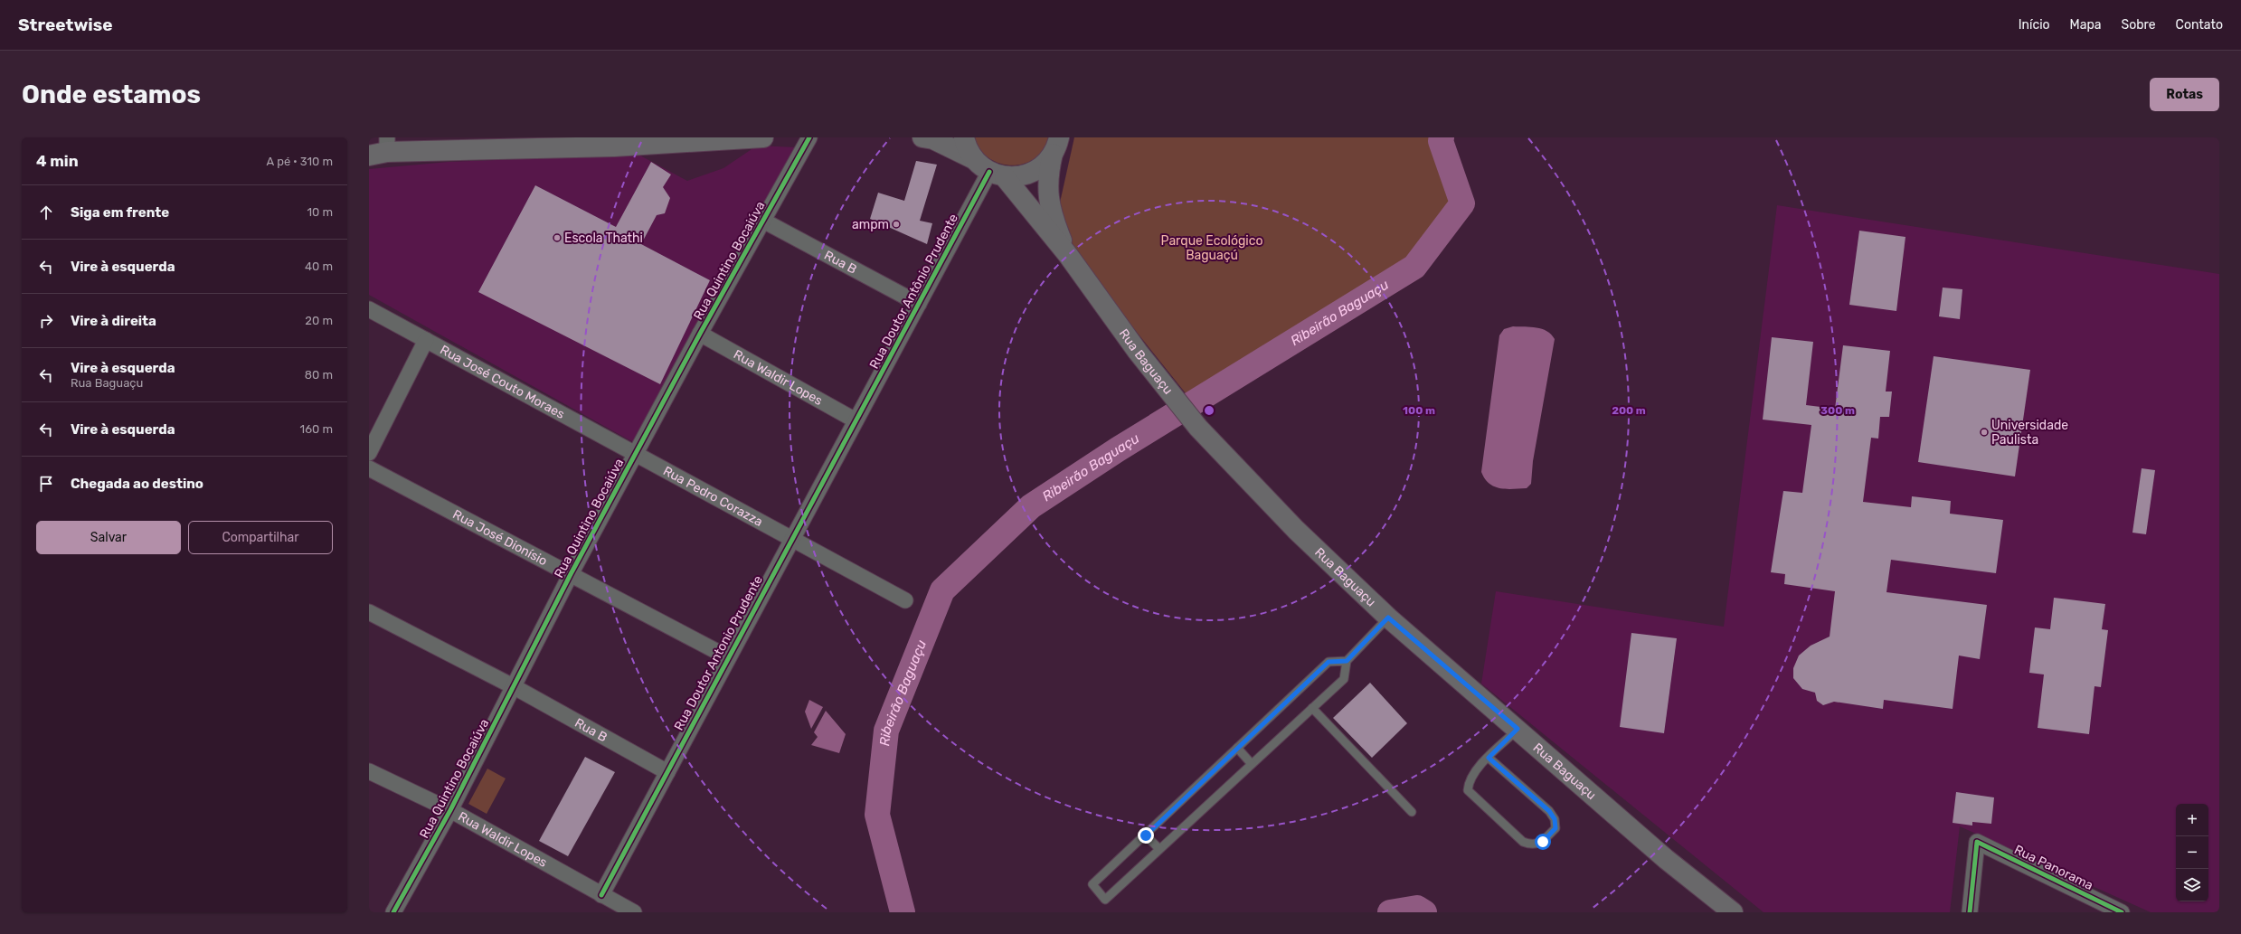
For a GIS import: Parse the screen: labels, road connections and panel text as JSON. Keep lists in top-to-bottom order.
{
  "streets": {
    "main road": ["Rua Baguaçu"],
    "street": [
      "Rua Quintino Bocaiúva",
      "Rua B",
      "Rua Doutor Antônio Prudente",
      "Rua Waldir Lopes",
      "Rua José Couto Moraes",
      "Rua Pedro Corazza",
      "Rua José Dionísio",
      "Rua Doutor Antonio Prudente",
      "Rua Panorama"
    ]
  },
  "crossings": [
    ["Rua Quintino Bocaiúva", "Rua B"],
    ["Rua Quintino Bocaiúva", "Rua Waldir Lopes"],
    ["Rua Quintino Bocaiúva", "Rua José Couto Moraes"],
    ["Rua Quintino Bocaiúva", "Rua Pedro Corazza"],
    ["Rua Quintino Bocaiúva", "Rua José Dionísio"],
    ["Rua B", "Rua Doutor Antônio Prudente"],
    ["Rua B", "Rua Doutor Antonio Prudente"],
    ["Rua Doutor Antônio Prudente", "Rua Waldir Lopes"],
    ["Rua Doutor Antônio Prudente", "Rua Doutor Antonio Prudente"],
    ["Rua Waldir Lopes", "Rua Doutor Antonio Prudente"],
    ["Rua José Couto Moraes", "Rua Pedro Corazza"],
    ["Rua Pedro Corazza", "Rua Doutor Antonio Prudente"],
    ["Rua José Dionísio", "Rua Doutor Antonio Prudente"]
  ],
  "water": ["Ribeirão Baguaçu"],
  "parks": ["Parque Ecológico Baguaçú"],
  "places": ["ampm", "Escola Thathi", "Universidade Paulista"],
  "page": {
    "header": "Streetwise",
    "nav": [
      "Início",
      "Mapa",
      "Sobre",
      "Contato"
    ],
    "buttons": [
      "Rotas",
      ["Salvar", "Compartilhar"]
    ],
    "title": "Onde estamos",
    "heading": ["4 min", "A pé · 310 m"],
    "list": [
      ["Siga em frente", "10 m"],
      ["Vire à esquerda", "40 m"],
      ["Vire à direita", "20 m"],
      ["Vire à esquerda", "Rua Baguaçu", "80 m"],
      ["Vire à esquerda", "160 m"],
      "Chegada ao destino"
    ],
    "map_buttons": ["+", "−"]
  },
  "rings": ["100 m", "200 m", "300 m"]
}
